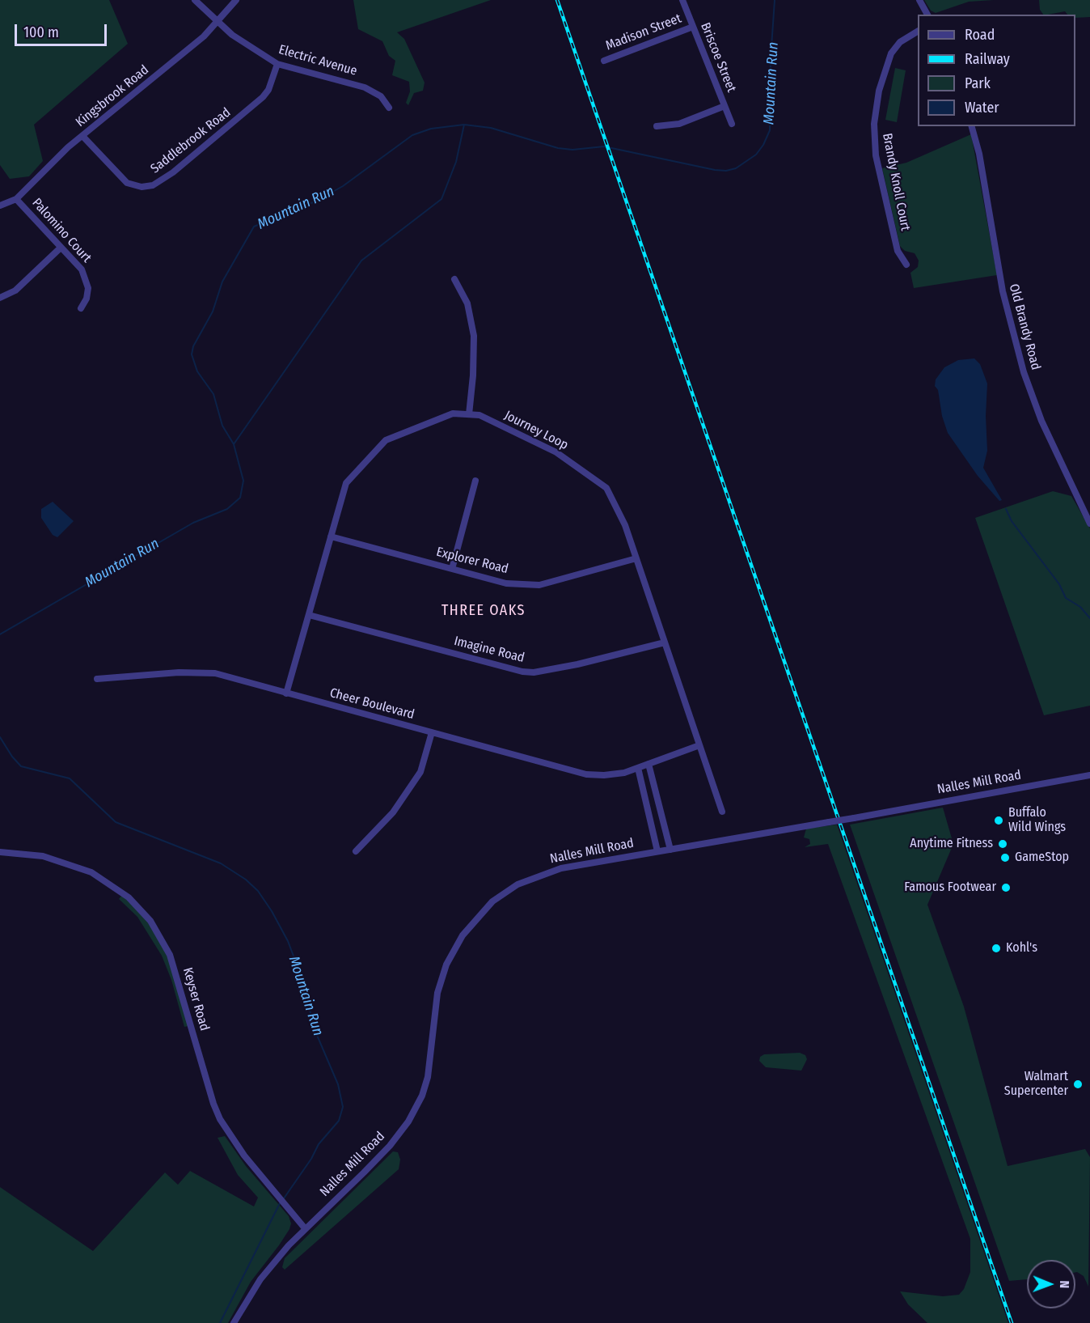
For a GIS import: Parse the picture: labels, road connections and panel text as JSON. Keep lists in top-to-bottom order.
{
  "streets": {
    "street": [
      "Madison Street",
      "Briscoe Street",
      "Electric Avenue",
      "Kingsbrook Road",
      "Saddlebrook Road",
      "Brandy Knoll Court",
      "Palomino Court",
      "Old Brandy Road",
      "Journey Loop",
      "Explorer Road",
      "Imagine Road",
      "Cheer Boulevard",
      "Nalles Mill Road",
      "Keyser Road"
    ]
  },
  "crossings": [
    ["Madison Street", "Briscoe Street"],
    ["Electric Avenue", "Kingsbrook Road"],
    ["Electric Avenue", "Saddlebrook Road"],
    ["Kingsbrook Road", "Saddlebrook Road"],
    ["Kingsbrook Road", "Palomino Court"],
    ["Journey Loop", "Explorer Road"],
    ["Journey Loop", "Imagine Road"],
    ["Journey Loop", "Cheer Boulevard"],
    ["Nalles Mill Road", "Keyser Road"]
  ],
  "districts": ["THREE OAKS"],
  "water": ["Mountain Run"],
  "places": [
    "Buffalo Wild Wings",
    "Anytime Fitness",
    "GameStop",
    "Famous Footwear",
    "Kohl's",
    "Walmart Supercenter"
  ],
  "legend": [
    "Road",
    "Railway",
    "Park",
    "Water"
  ],
  "scale_bar": "100 m",
  "north": "right"
}
